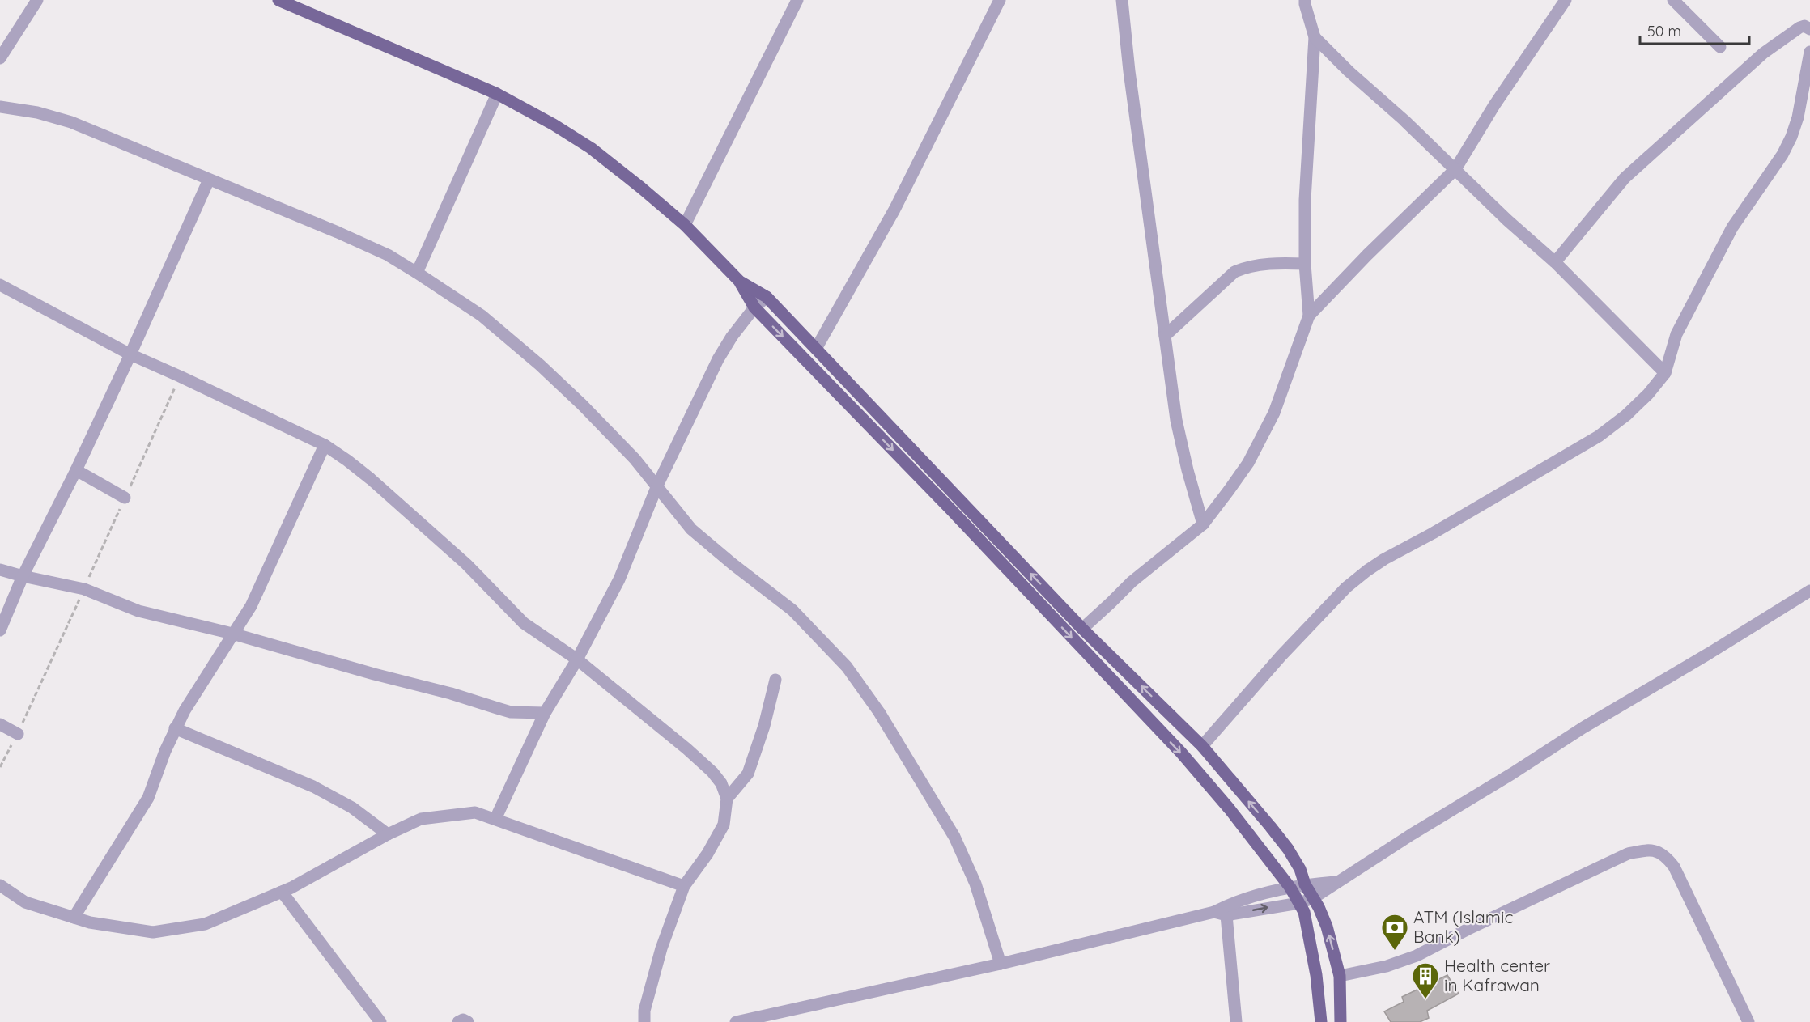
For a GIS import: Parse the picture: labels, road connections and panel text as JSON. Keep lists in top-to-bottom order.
{
  "places": {
    "bank": ["ATM (Islamic Bank)"],
    "building": ["Health center in Kafrawan"]
  },
  "scale_bar": "50 m"
}
